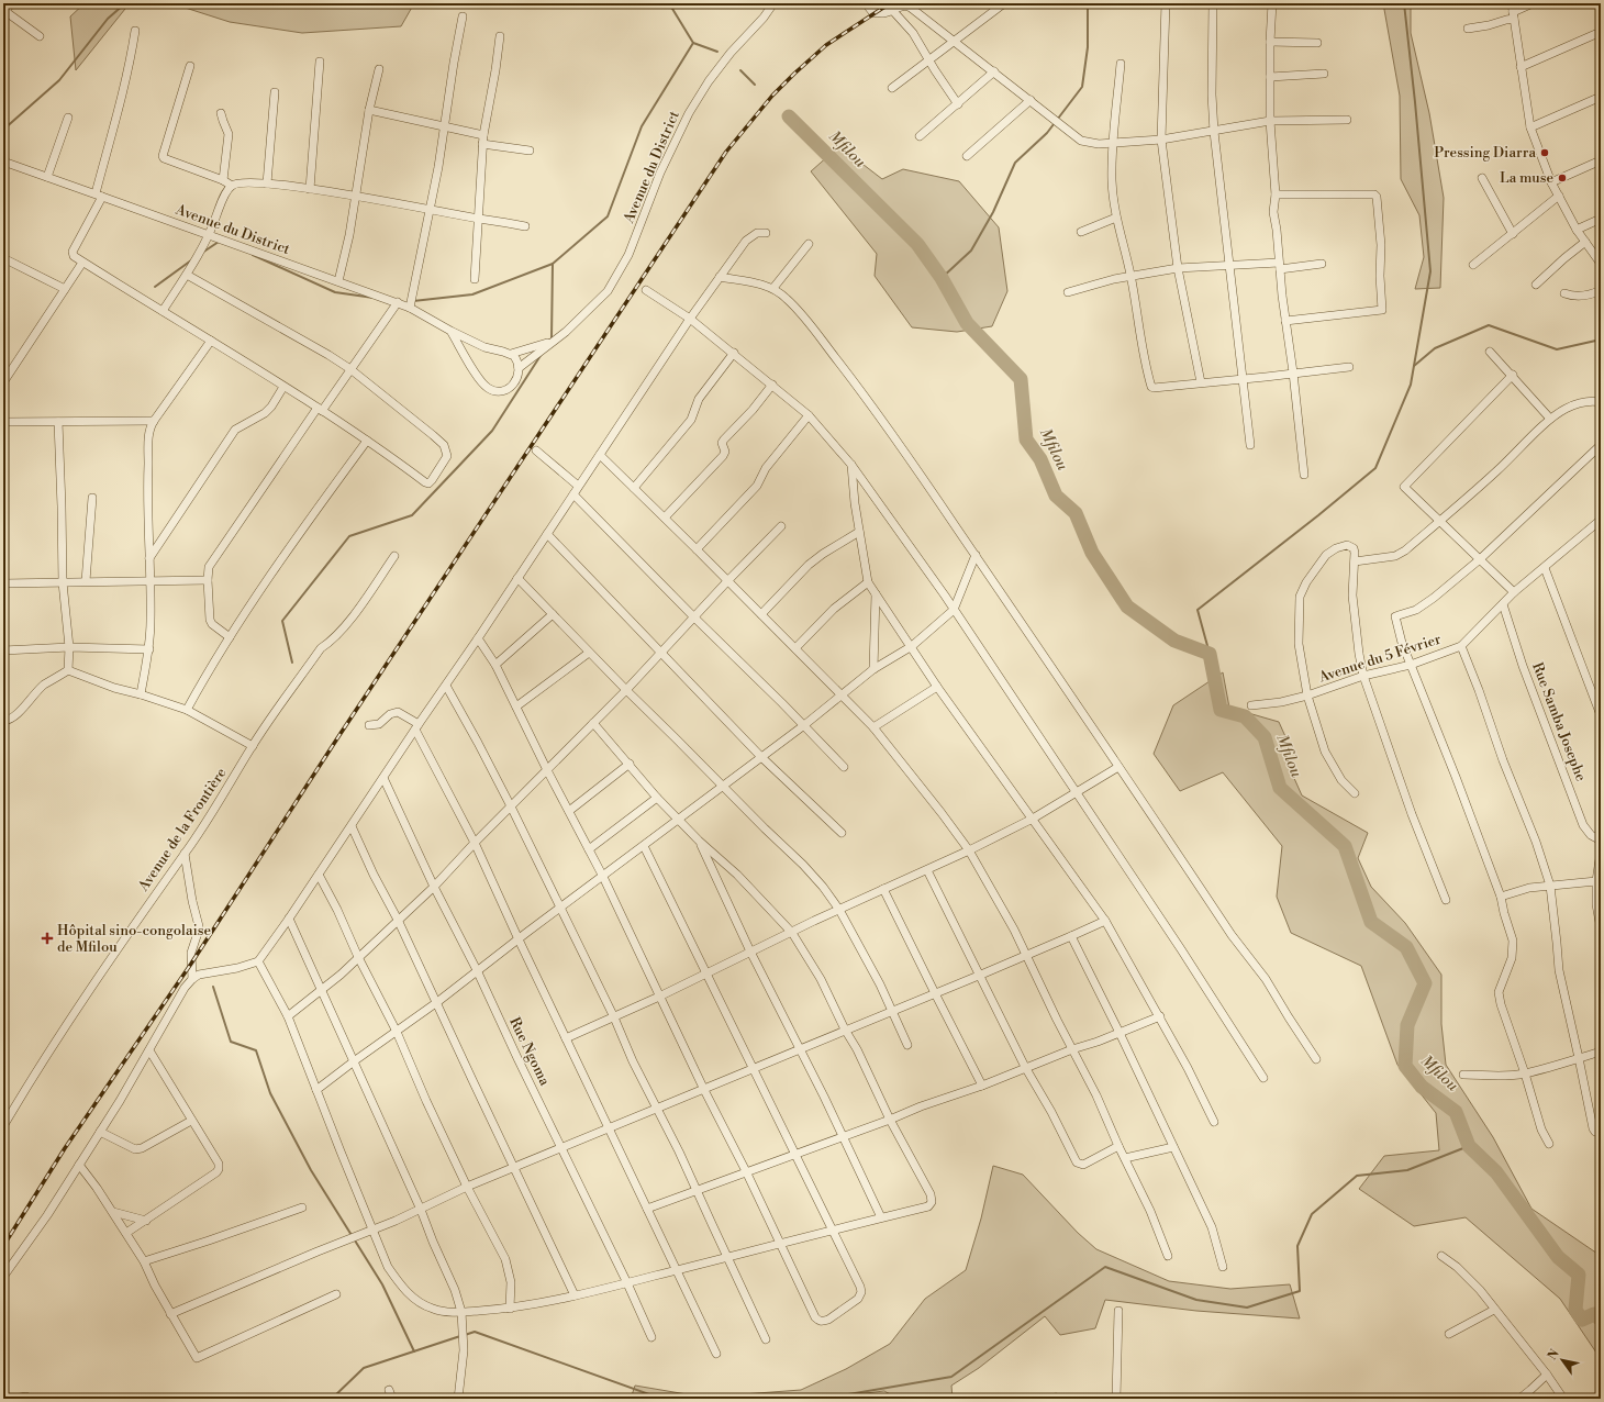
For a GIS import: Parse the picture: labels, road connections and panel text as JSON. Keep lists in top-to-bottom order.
{
  "streets": {
    "street": [
      "Avenue du District",
      "Avenue du 5 Février",
      "Rue Samba Josephe",
      "Avenue de la Frontière",
      "Rue Ngoma"
    ]
  },
  "crossings": [
    ["Avenue du 5 Février", "Rue Samba Josephe"]
  ],
  "water": ["Mfilou"],
  "places": {
    "other": ["Pressing Diarra", "La muse"],
    "health": ["Hôpital sino-congolaise de Mfilou"]
  },
  "north": "top left"
}
